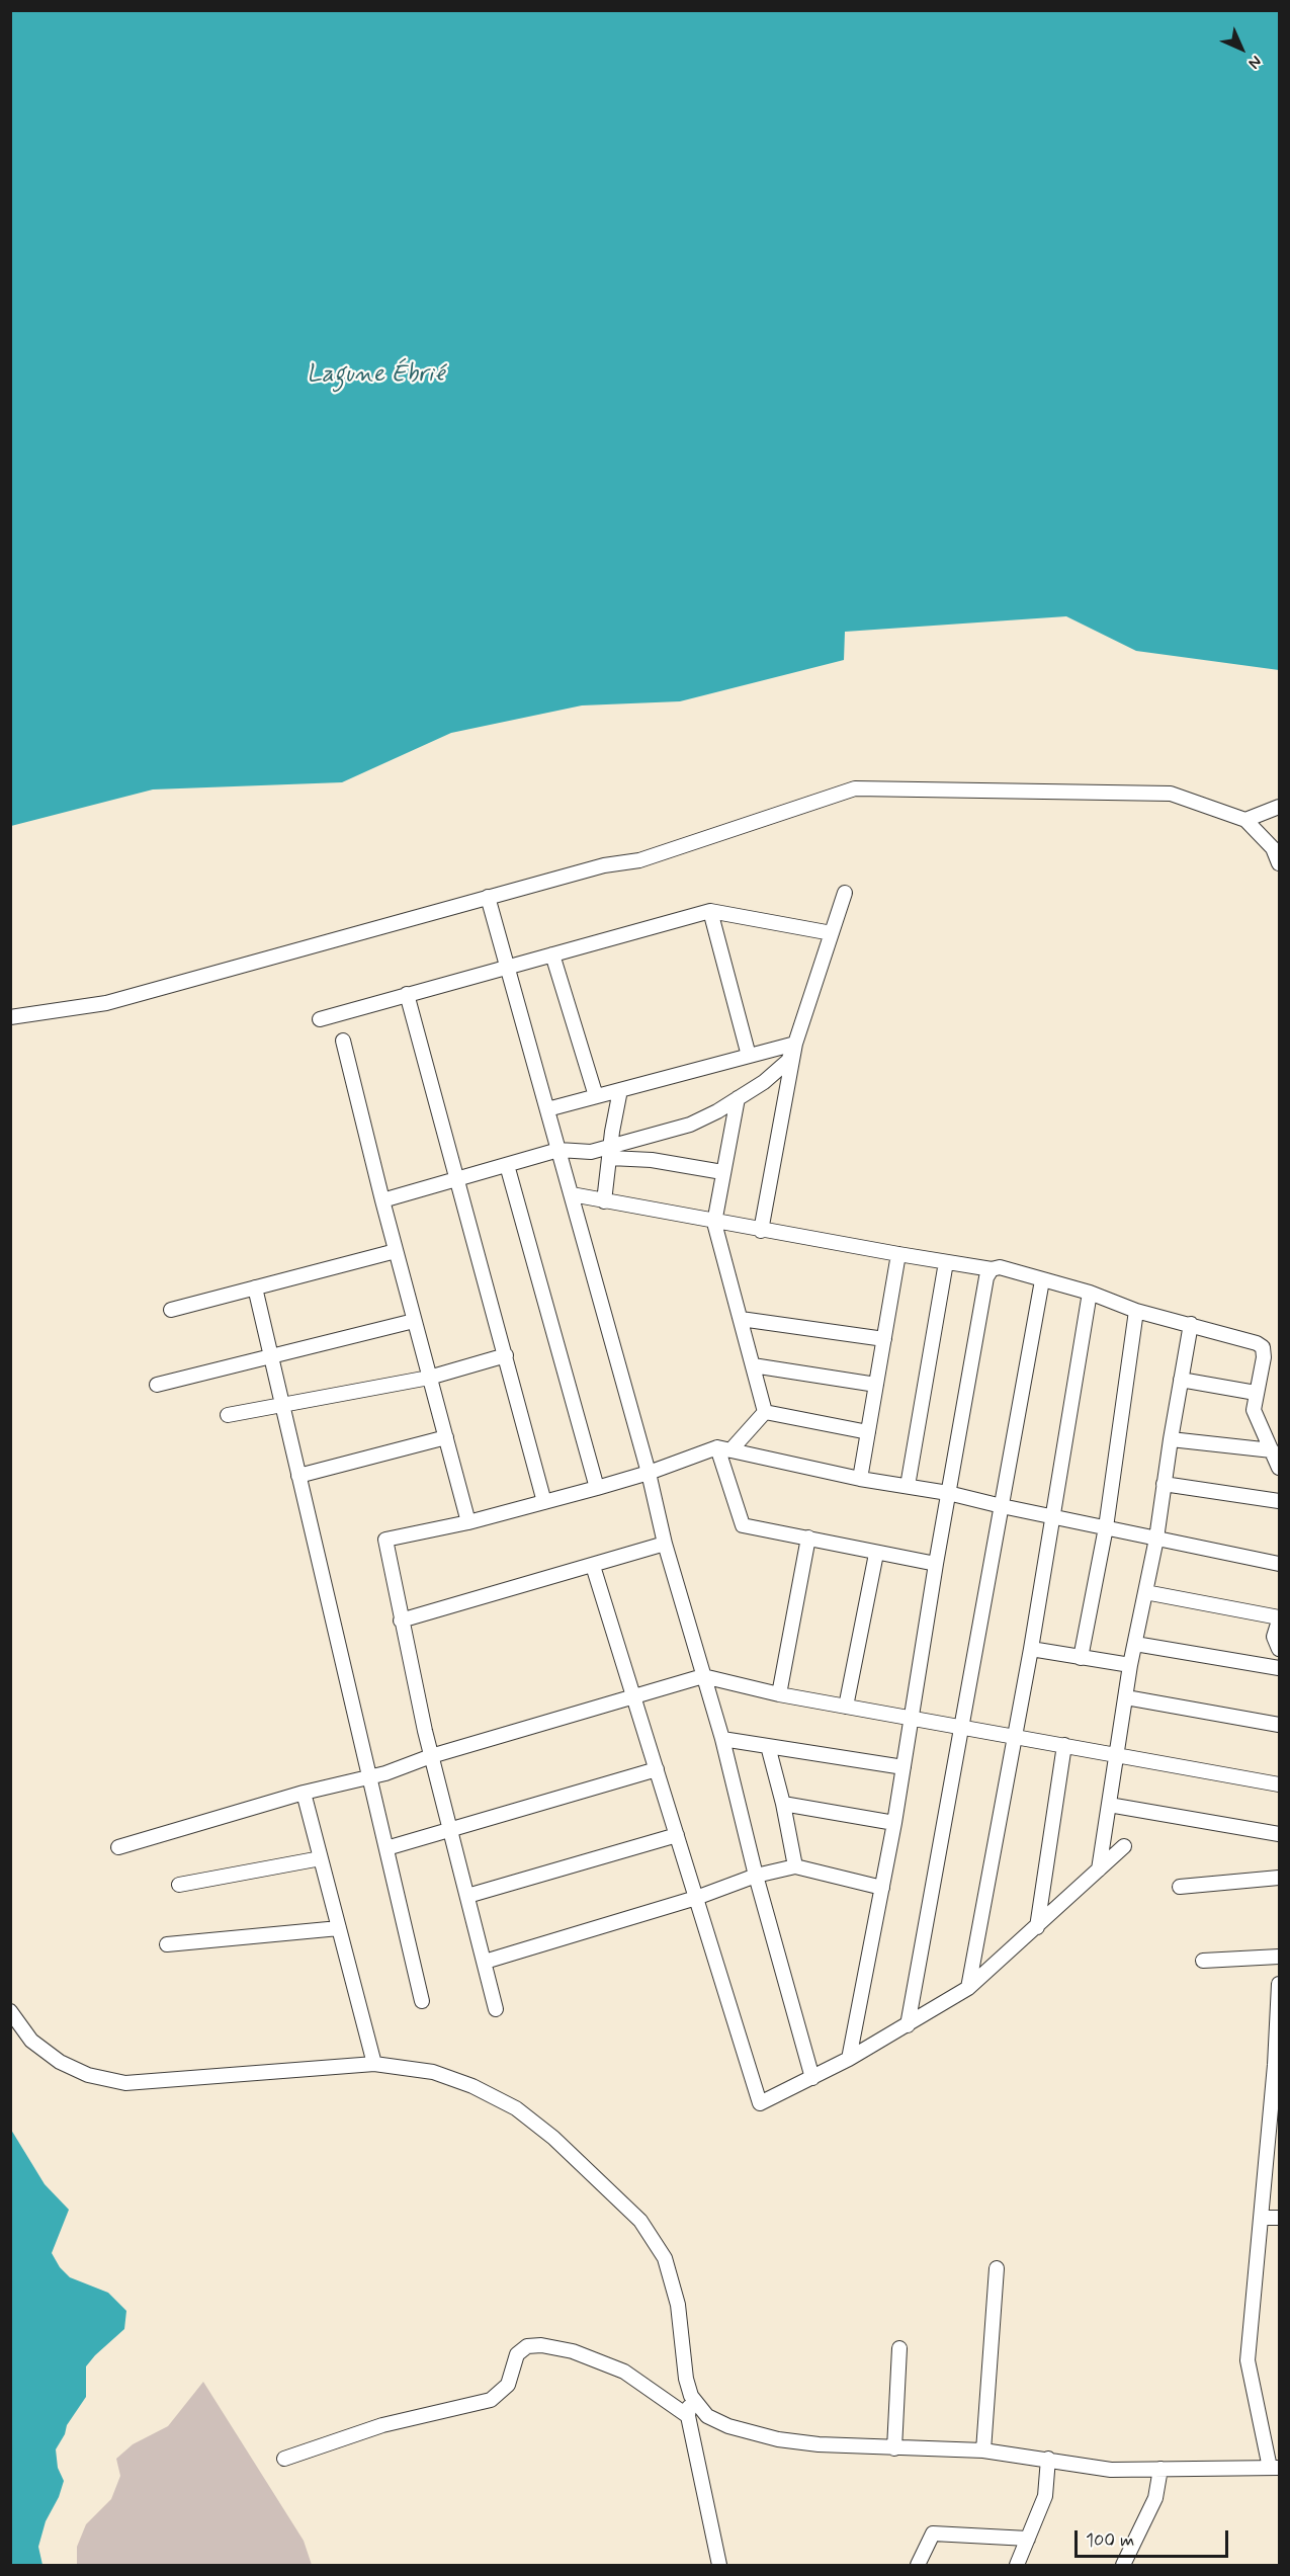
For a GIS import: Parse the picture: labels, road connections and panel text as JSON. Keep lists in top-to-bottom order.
{
  "water": ["Lagune Ébrié"],
  "scale_bar": "100 m",
  "north": "bottom right"
}
